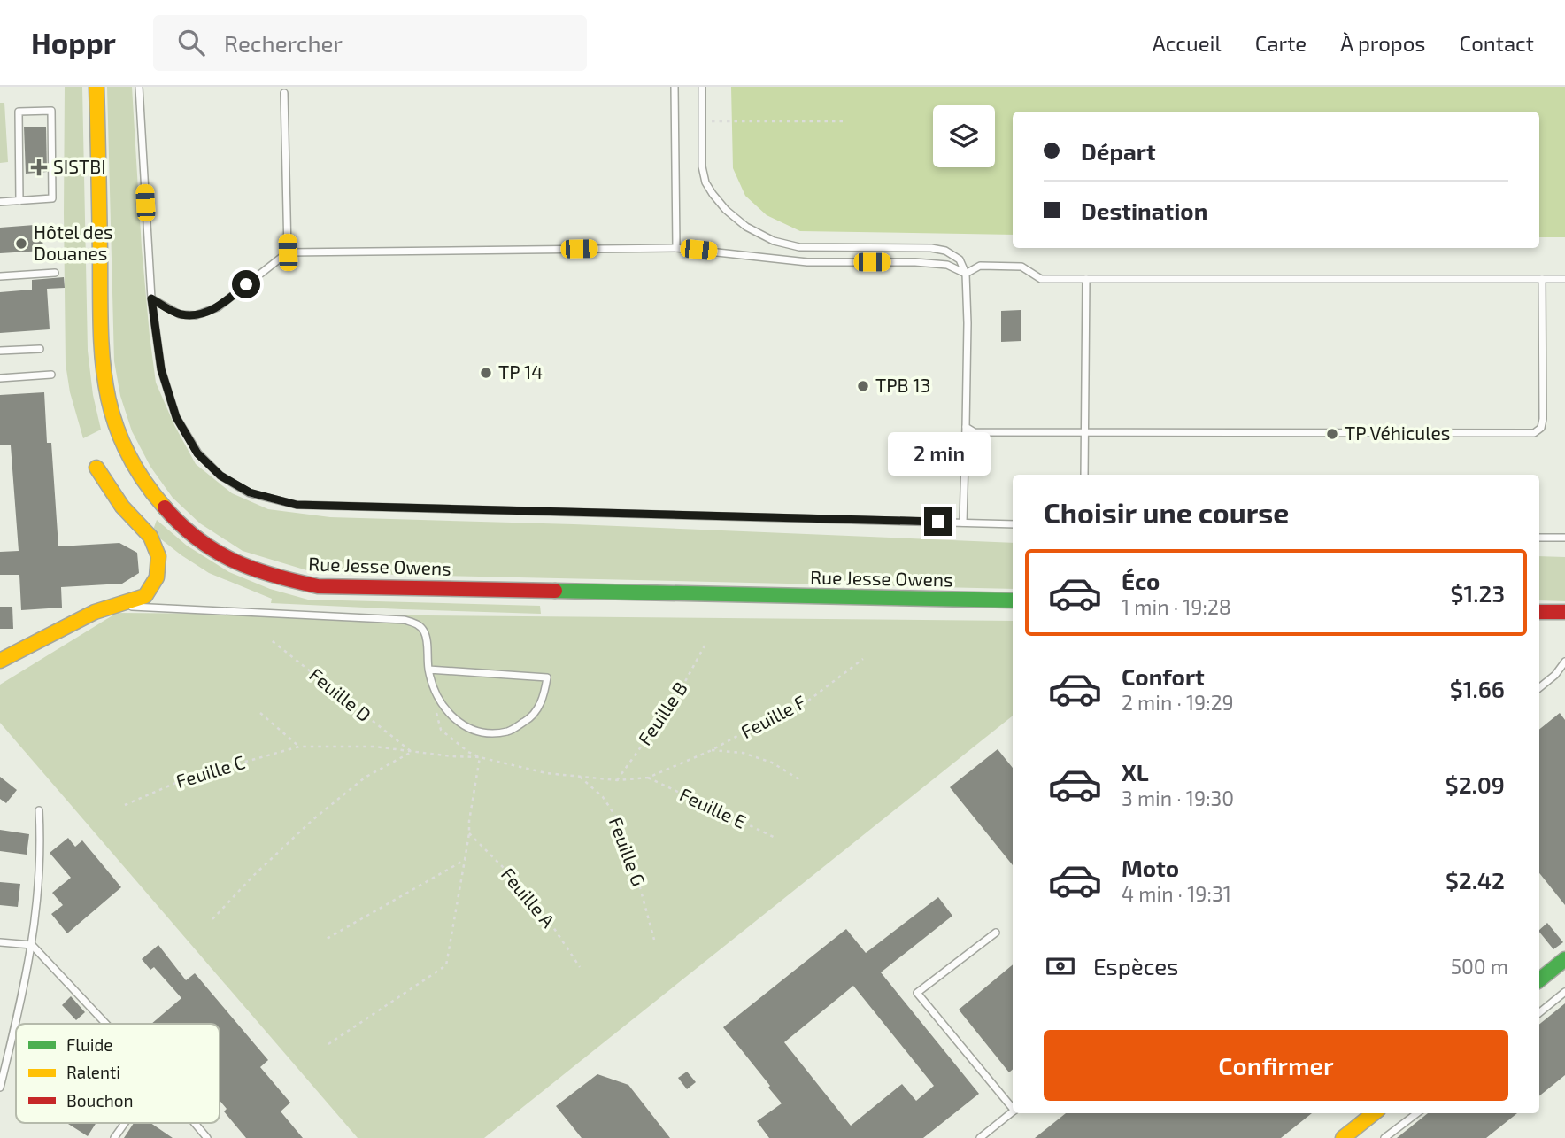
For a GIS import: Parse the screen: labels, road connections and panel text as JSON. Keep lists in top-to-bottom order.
{
  "streets": {
    "main road": ["Rue Jesse Owens"],
    "path": [
      "Feuille D",
      "Feuille B",
      "Feuille F",
      "Feuille C",
      "Feuille E",
      "Feuille G",
      "Feuille A"
    ]
  },
  "crossings": [
    ["Feuille D", "Feuille C"],
    ["Feuille F", "Feuille E"]
  ],
  "places": {
    "health": ["SISTBI"],
    "other": [
      "Hôtel des Douanes",
      "TP 14",
      "TPB 13",
      "TP Véhicules"
    ]
  },
  "legend": ["Fluide", "Ralenti", "Bouchon"],
  "page": {
    "header": "Hoppr",
    "search": "Rechercher",
    "nav": [
      "Accueil",
      "Carte",
      "À propos",
      "Contact"
    ],
    "banner": ["Départ", "Destination"],
    "bubble": "2 min",
    "heading": "Choisir une course",
    "list": [
      {
        "name": "Éco",
        "note": "1 min · 19:28",
        "value": "$1.23"
      },
      {
        "name": "Confort",
        "note": "2 min · 19:29",
        "value": "$1.66"
      },
      {
        "name": "XL",
        "note": "3 min · 19:30",
        "value": "$2.09"
      },
      {
        "name": "Moto",
        "note": "4 min · 19:31",
        "value": "$2.42"
      }
    ],
    "pay": ["Espèces", "500 m"],
    "buttons": "Confirmer"
  }
}
